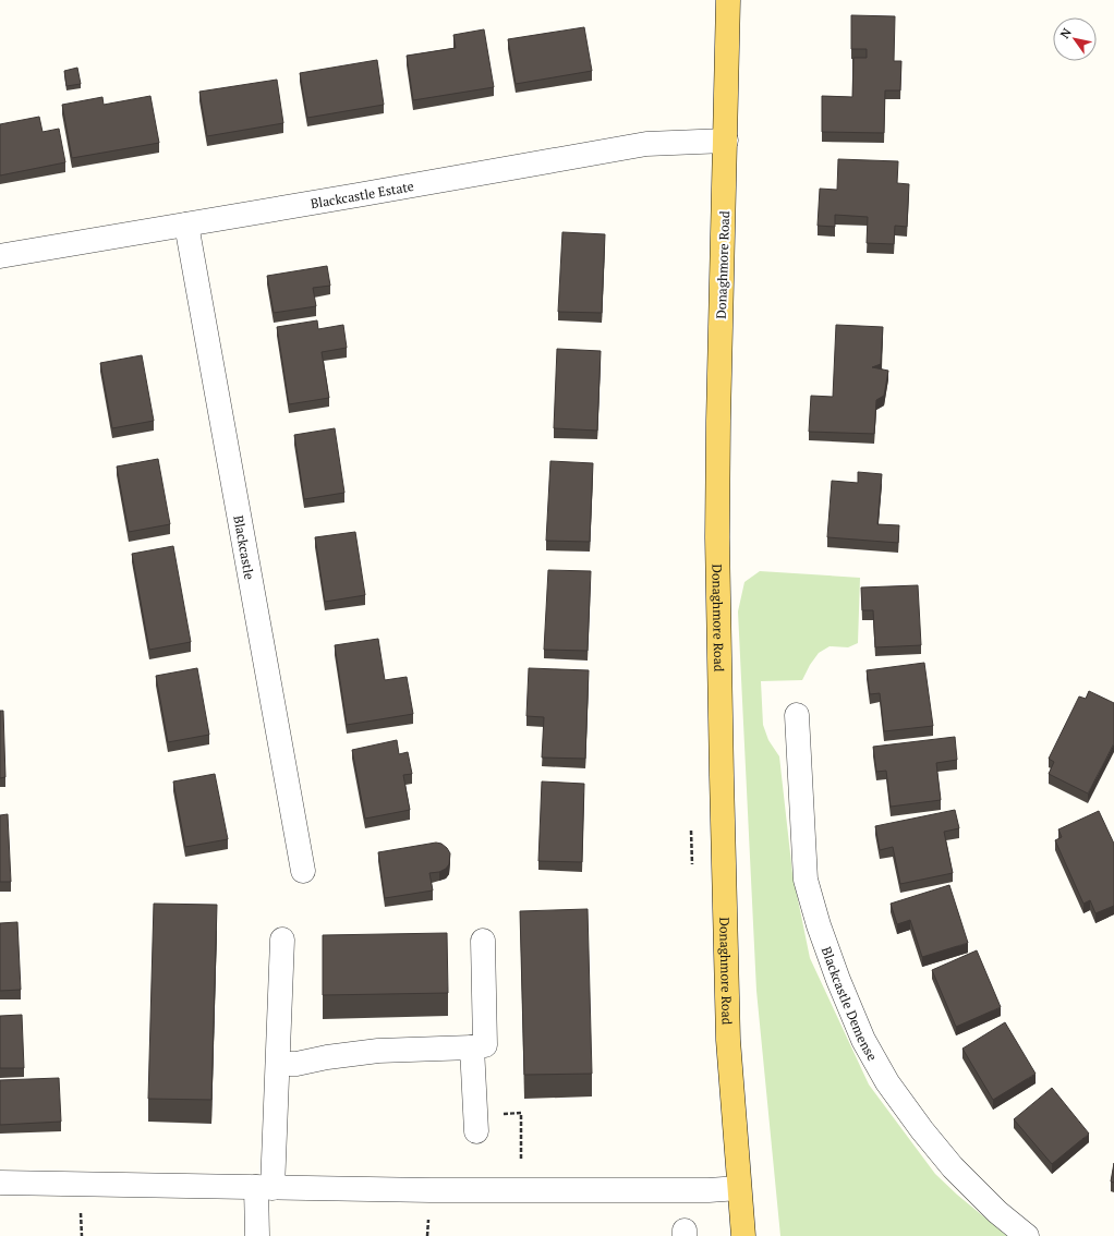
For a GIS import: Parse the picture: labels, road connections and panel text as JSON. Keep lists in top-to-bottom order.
{
  "streets": {
    "main road": ["Donaghmore Road"],
    "street": ["Blackcastle Estate", "Blackcastle", "Blackcastle Demense"]
  },
  "crossings": [
    ["Blackcastle Estate", "Donaghmore Road"],
    ["Blackcastle Estate", "Blackcastle"]
  ],
  "north": "top left"
}
